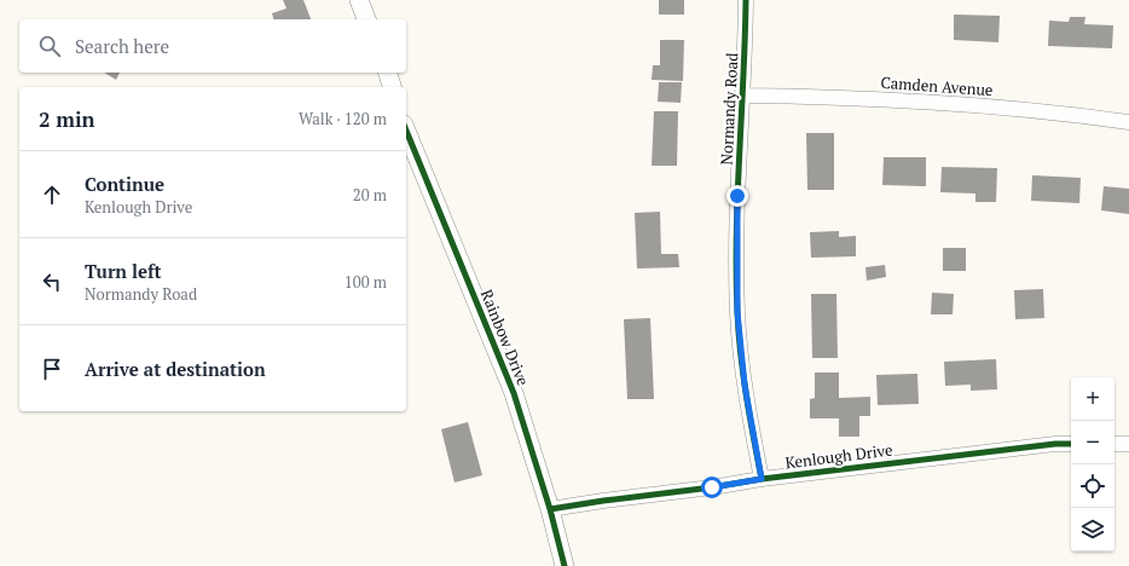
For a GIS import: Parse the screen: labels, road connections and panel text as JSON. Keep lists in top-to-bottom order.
{
  "streets": {
    "street": [
      "Camden Avenue",
      "Normandy Road",
      "Rainbow Drive",
      "Kenlough Drive"
    ]
  },
  "crossings": [
    ["Camden Avenue", "Normandy Road"],
    ["Normandy Road", "Kenlough Drive"],
    ["Rainbow Drive", "Kenlough Drive"]
  ],
  "page": {
    "search": "Search here",
    "heading": ["2 min", "Walk · 120 m"],
    "list": [
      ["Continue", "Kenlough Drive", "20 m"],
      ["Turn left", "Normandy Road", "100 m"],
      "Arrive at destination"
    ],
    "map_buttons": ["+", "−"]
  }
}
